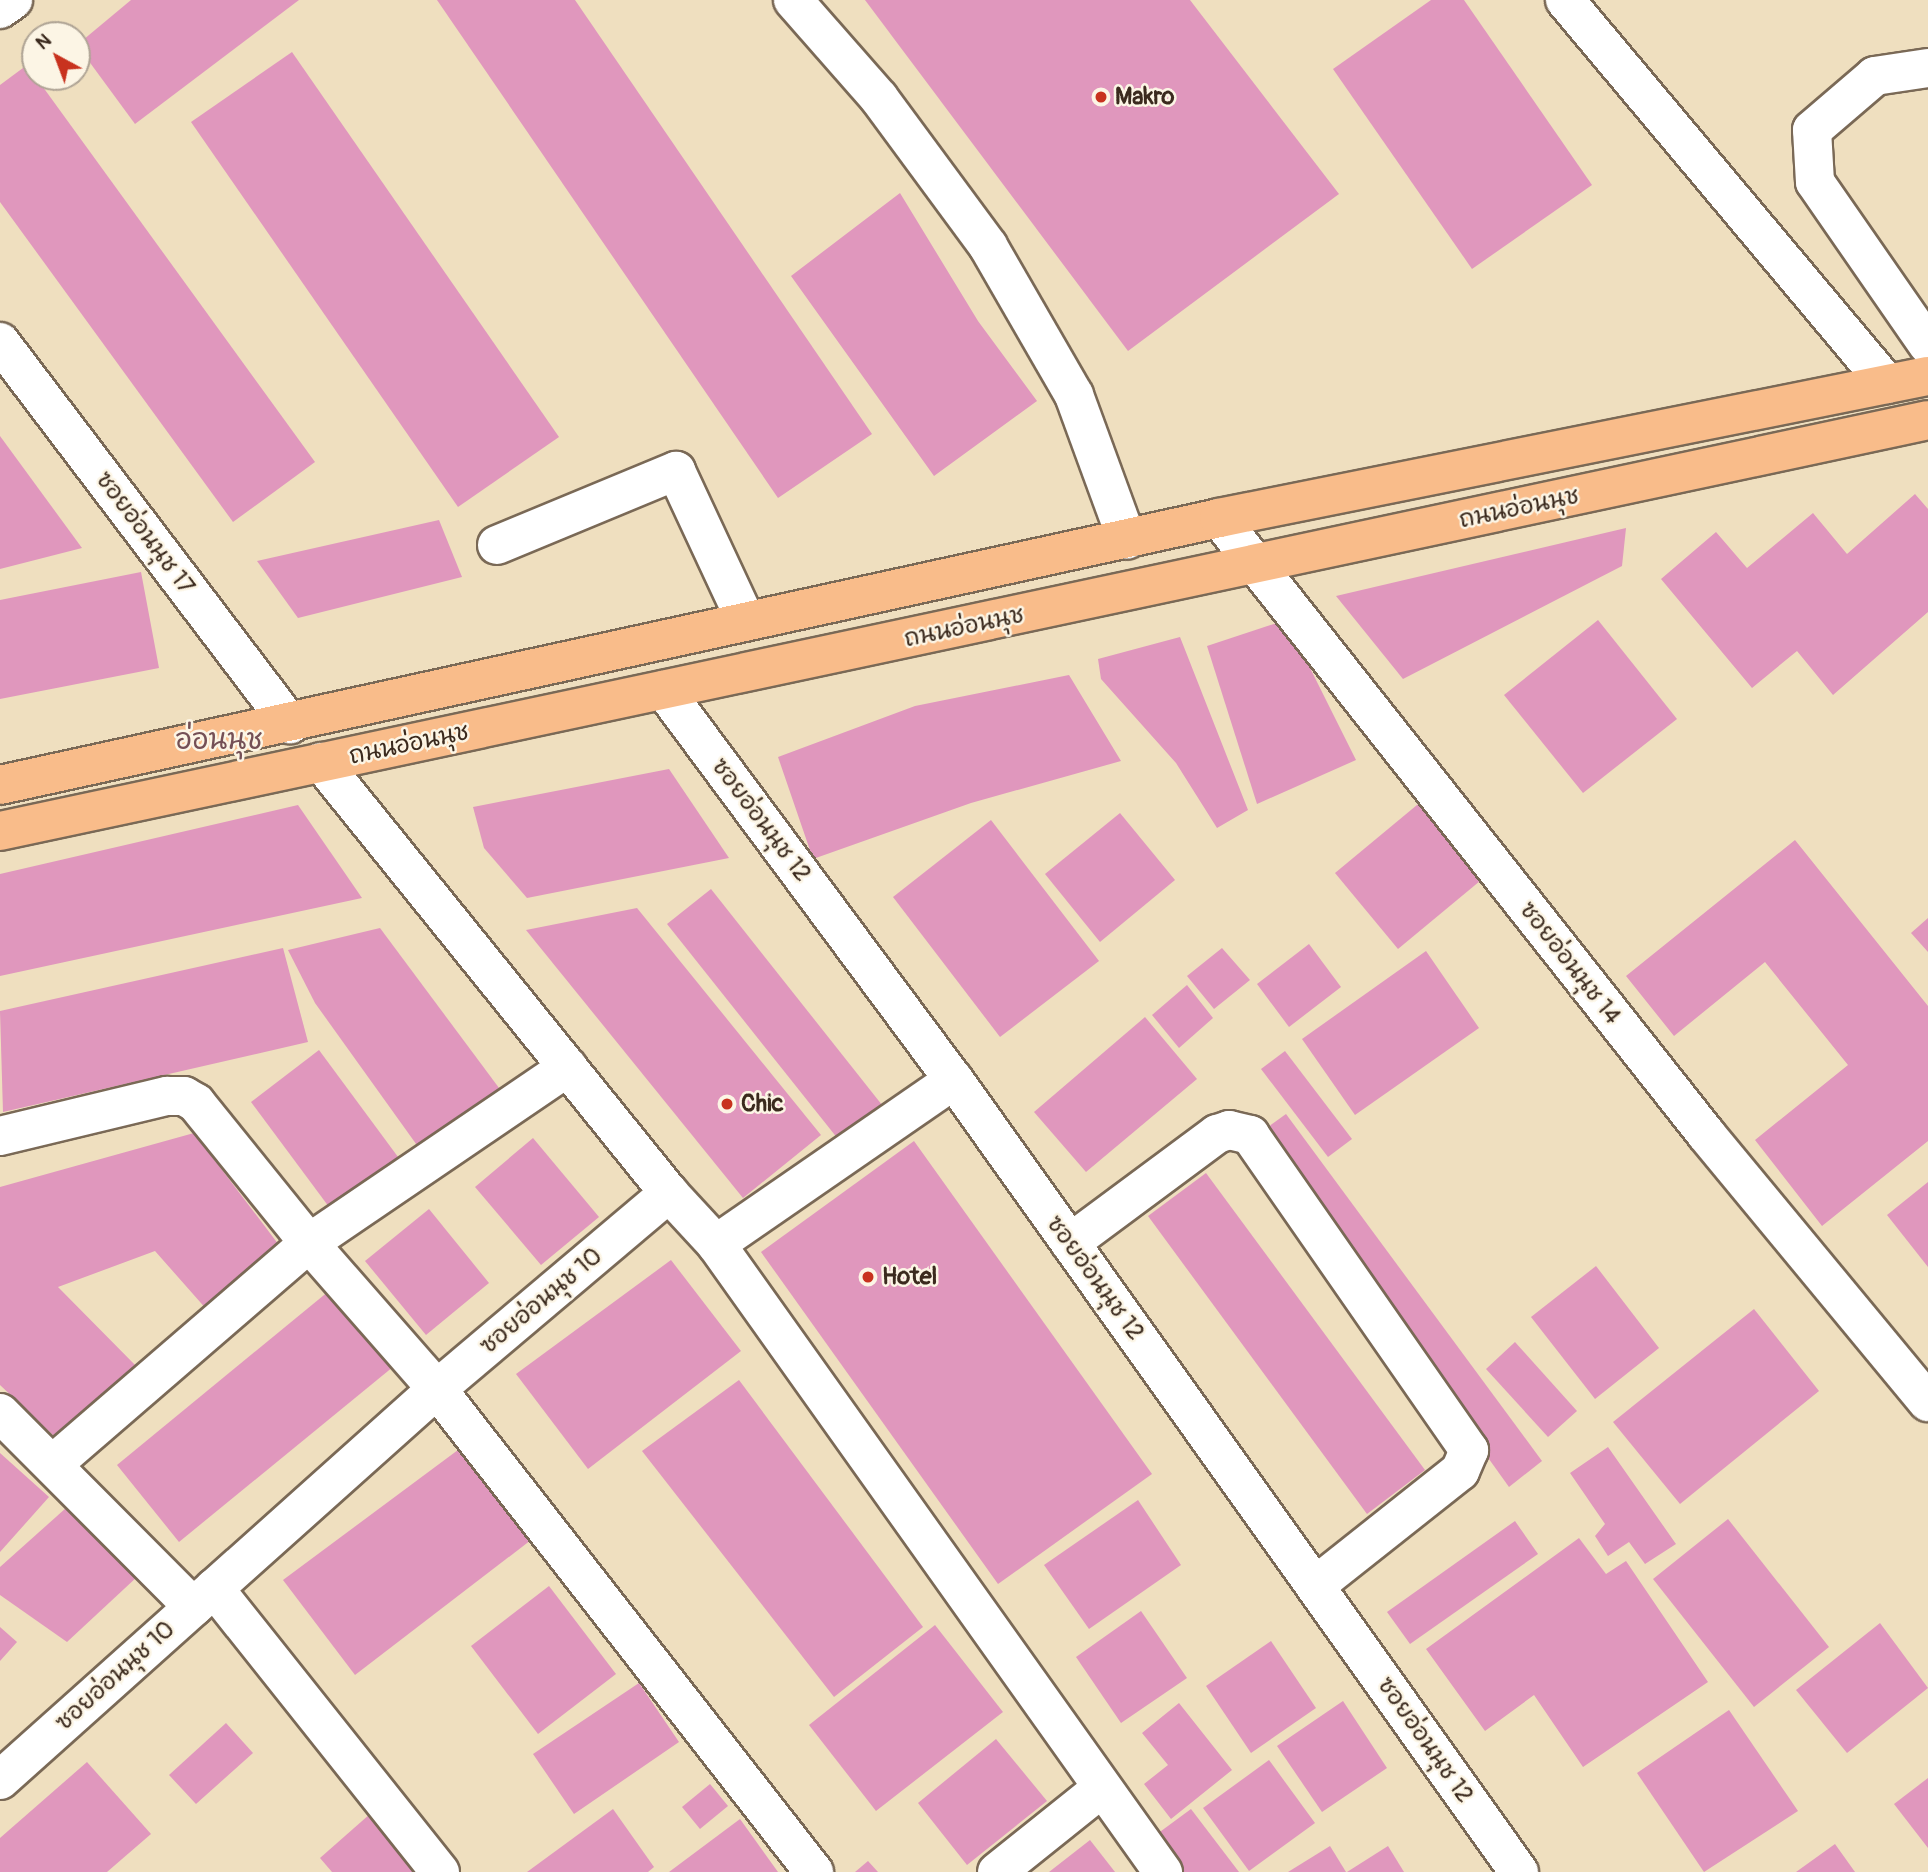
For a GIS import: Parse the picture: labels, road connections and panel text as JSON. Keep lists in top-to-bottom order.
{
  "streets": {
    "main road": ["ถนนอ่อนนุช"],
    "street": [
      "ซอยอ่อนนุช 17",
      "ซอยอ่อนนุช 12",
      "ซอยอ่อนนุช 14",
      "ซอยอ่อนนุช 10"
    ]
  },
  "crossings": [
    ["ถนนอ่อนนุช", "ซอยอ่อนนุช 17"],
    ["ถนนอ่อนนุช", "ซอยอ่อนนุช 12"],
    ["ถนนอ่อนนุช", "ซอยอ่อนนุช 14"]
  ],
  "districts": ["อ่อนนุช"],
  "places": ["Makro", "Chic", "Hotel"],
  "north": "top left"
}
